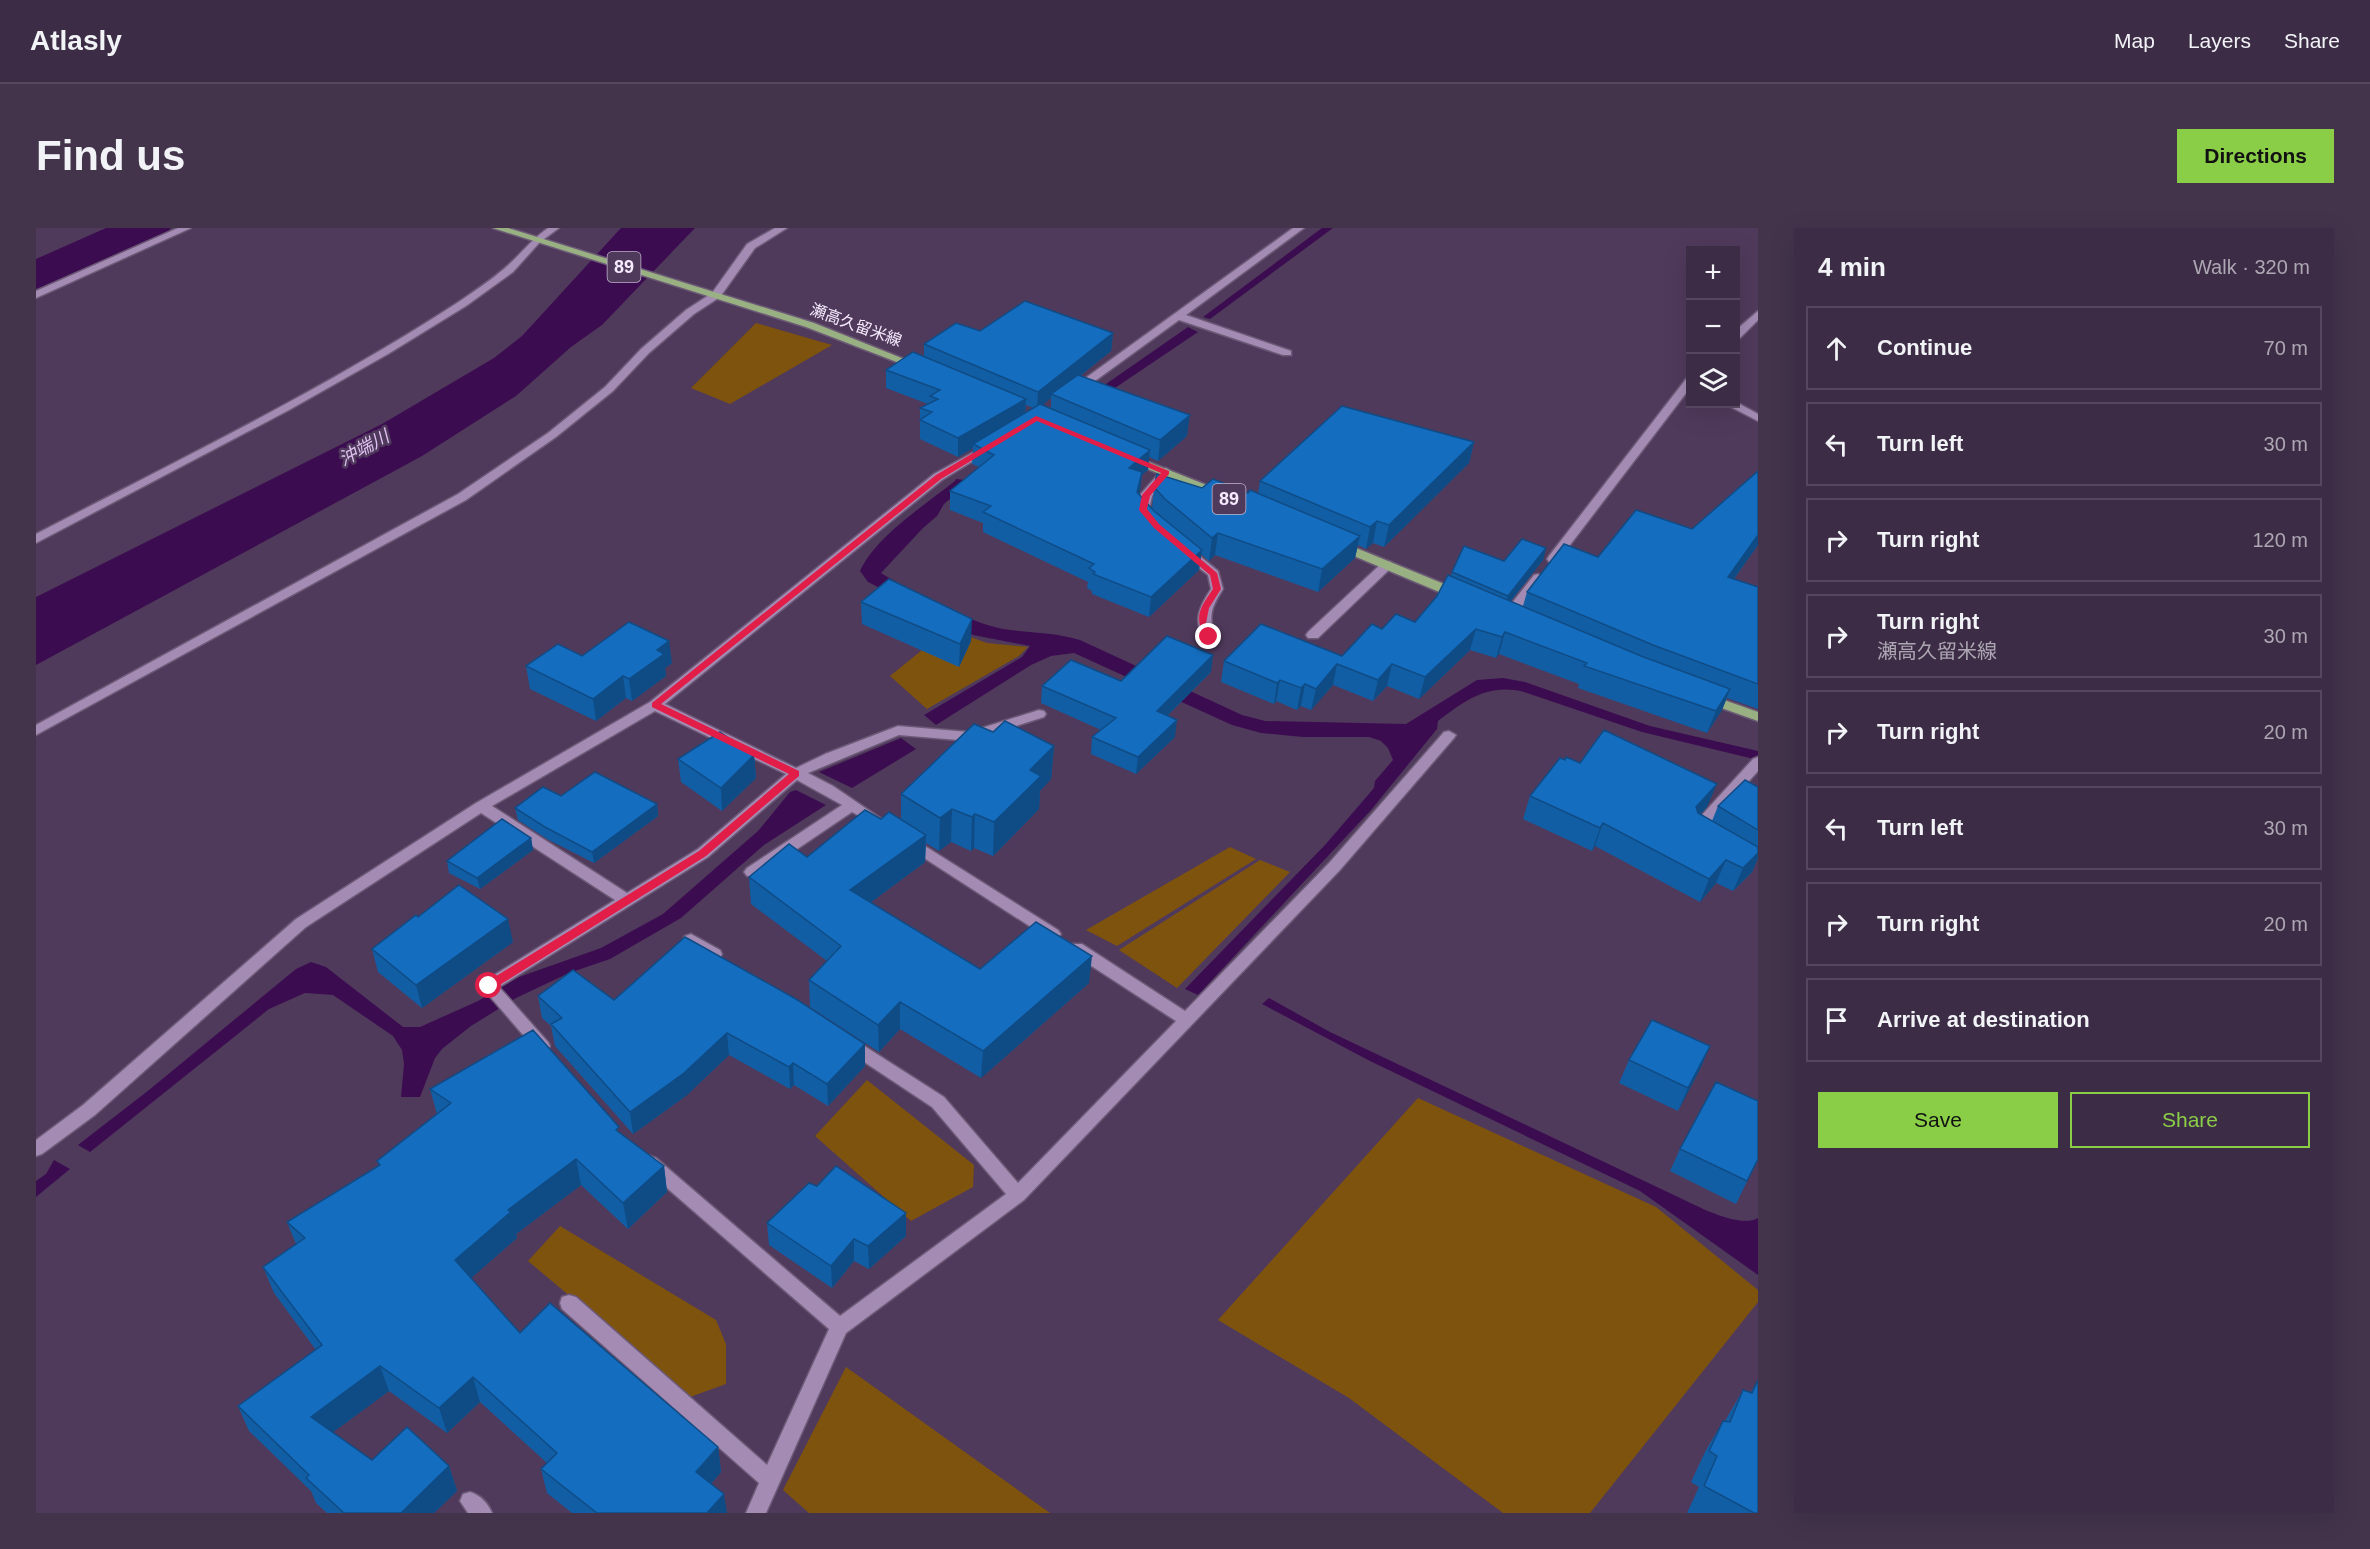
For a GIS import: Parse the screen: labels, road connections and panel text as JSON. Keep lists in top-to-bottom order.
{
  "streets": {
    "main road": ["89", "瀬高久留米線"]
  },
  "water": ["沖端川"],
  "page": {
    "header": "Atlasly",
    "nav": ["Map", "Layers", "Share"],
    "buttons": [
      "Directions",
      ["Save", "Share"]
    ],
    "title": "Find us",
    "heading": ["4 min", "Walk · 320 m"],
    "map_buttons": ["+", "−"],
    "list": [
      ["Continue", "70 m"],
      ["Turn left", "30 m"],
      ["Turn right", "120 m"],
      ["Turn right", "瀬高久留米線", "30 m"],
      ["Turn right", "20 m"],
      ["Turn left", "30 m"],
      ["Turn right", "20 m"],
      "Arrive at destination"
    ]
  }
}
